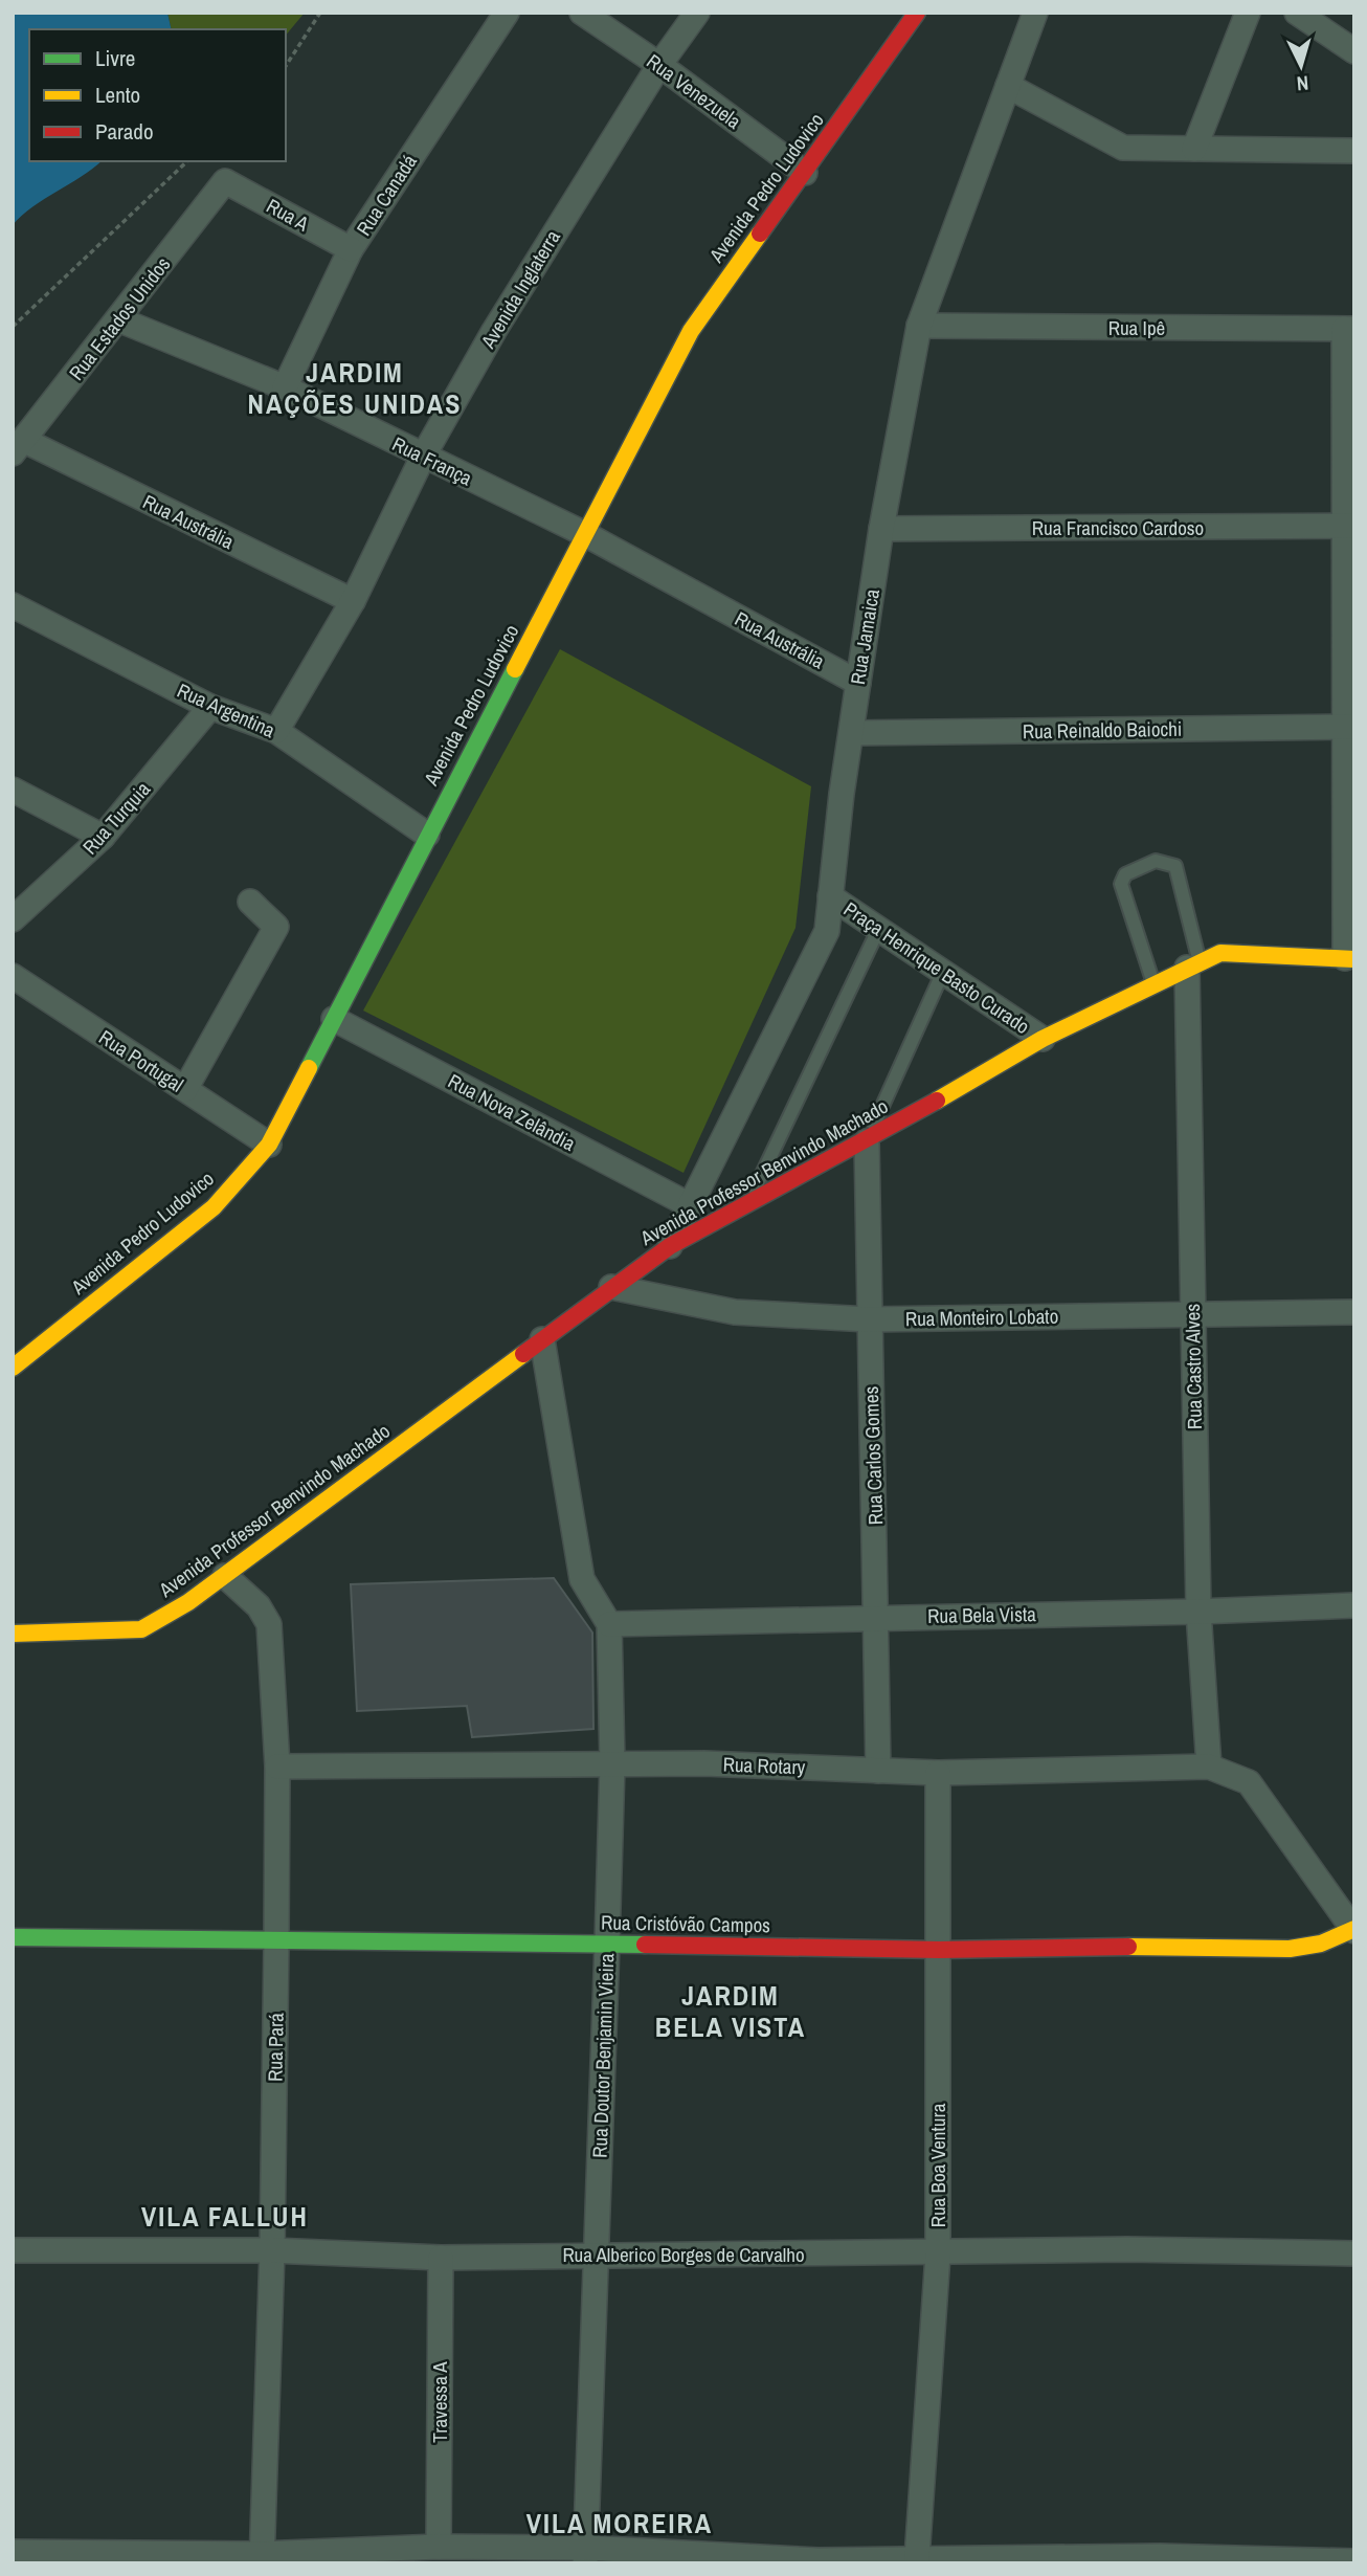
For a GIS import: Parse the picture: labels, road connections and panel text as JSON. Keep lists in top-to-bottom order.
{
  "streets": {
    "main road": ["Avenida Pedro Ludovico", "Avenida Professor Benvindo Machado", "Rua Cristóvão Campos"],
    "street": [
      "Rua Venezuela",
      "Rua Canadá",
      "Rua A",
      "Avenida Inglaterra",
      "Rua Estados Unidos",
      "Rua Ipê",
      "Rua França",
      "Rua Austrália",
      "Rua Francisco Cardoso",
      "Rua Jamaica",
      "Rua Argentina",
      "Rua Reinaldo Baiochi",
      "Rua Turquia",
      "Praça Henrique Basto Curado",
      "Rua Portugal",
      "Rua Nova Zelândia",
      "Rua Monteiro Lobato",
      "Rua Castro Alves",
      "Rua Carlos Gomes",
      "Rua Bela Vista",
      "Rua Rotary",
      "Rua Pará",
      "Rua Doutor Benjamin Vieira",
      "Rua Boa Ventura",
      "Rua Alberico Borges de Carvalho",
      "Travessa A"
    ]
  },
  "crossings": [
    ["Rua Venezuela", "Avenida Pedro Ludovico"],
    ["Rua Venezuela", "Avenida Inglaterra"],
    ["Avenida Pedro Ludovico", "Rua França"],
    ["Avenida Pedro Ludovico", "Rua Austrália"],
    ["Avenida Pedro Ludovico", "Rua Argentina"],
    ["Avenida Pedro Ludovico", "Rua Portugal"],
    ["Avenida Pedro Ludovico", "Rua Nova Zelândia"],
    ["Rua Canadá", "Rua A"],
    ["Rua Canadá", "Rua França"],
    ["Rua A", "Rua Estados Unidos"],
    ["Avenida Inglaterra", "Rua França"],
    ["Avenida Inglaterra", "Rua Austrália"],
    ["Avenida Inglaterra", "Rua Argentina"],
    ["Rua Estados Unidos", "Rua França"],
    ["Rua Estados Unidos", "Rua Austrália"],
    ["Rua Ipê", "Rua Jamaica"],
    ["Rua França", "Rua Austrália"],
    ["Rua Austrália", "Rua Jamaica"],
    ["Rua Francisco Cardoso", "Rua Jamaica"],
    ["Rua Jamaica", "Rua Reinaldo Baiochi"],
    ["Rua Jamaica", "Praça Henrique Basto Curado"],
    ["Rua Jamaica", "Rua Nova Zelândia"],
    ["Rua Jamaica", "Avenida Professor Benvindo Machado"],
    ["Rua Argentina", "Rua Turquia"],
    ["Praça Henrique Basto Curado", "Avenida Professor Benvindo Machado"],
    ["Avenida Professor Benvindo Machado", "Rua Monteiro Lobato"],
    ["Avenida Professor Benvindo Machado", "Rua Castro Alves"],
    ["Avenida Professor Benvindo Machado", "Rua Carlos Gomes"],
    ["Avenida Professor Benvindo Machado", "Rua Pará"],
    ["Rua Monteiro Lobato", "Rua Castro Alves"],
    ["Rua Monteiro Lobato", "Rua Carlos Gomes"],
    ["Rua Castro Alves", "Rua Bela Vista"],
    ["Rua Castro Alves", "Rua Rotary"],
    ["Rua Carlos Gomes", "Rua Bela Vista"],
    ["Rua Carlos Gomes", "Rua Rotary"],
    ["Rua Bela Vista", "Rua Doutor Benjamin Vieira"],
    ["Rua Rotary", "Rua Cristóvão Campos"],
    ["Rua Rotary", "Rua Pará"],
    ["Rua Rotary", "Rua Doutor Benjamin Vieira"],
    ["Rua Rotary", "Rua Boa Ventura"],
    ["Rua Cristóvão Campos", "Rua Pará"],
    ["Rua Cristóvão Campos", "Rua Doutor Benjamin Vieira"],
    ["Rua Cristóvão Campos", "Rua Boa Ventura"],
    ["Rua Pará", "Rua Alberico Borges de Carvalho"],
    ["Rua Doutor Benjamin Vieira", "Rua Alberico Borges de Carvalho"],
    ["Rua Boa Ventura", "Rua Alberico Borges de Carvalho"],
    ["Rua Alberico Borges de Carvalho", "Travessa A"]
  ],
  "districts": [
    "JARDIM NAÇÕES UNIDAS",
    "JARDIM BELA VISTA",
    "VILA FALLUH",
    "VILA MOREIRA"
  ],
  "legend": ["Livre", "Lento", "Parado"],
  "north": "bottom"
}
